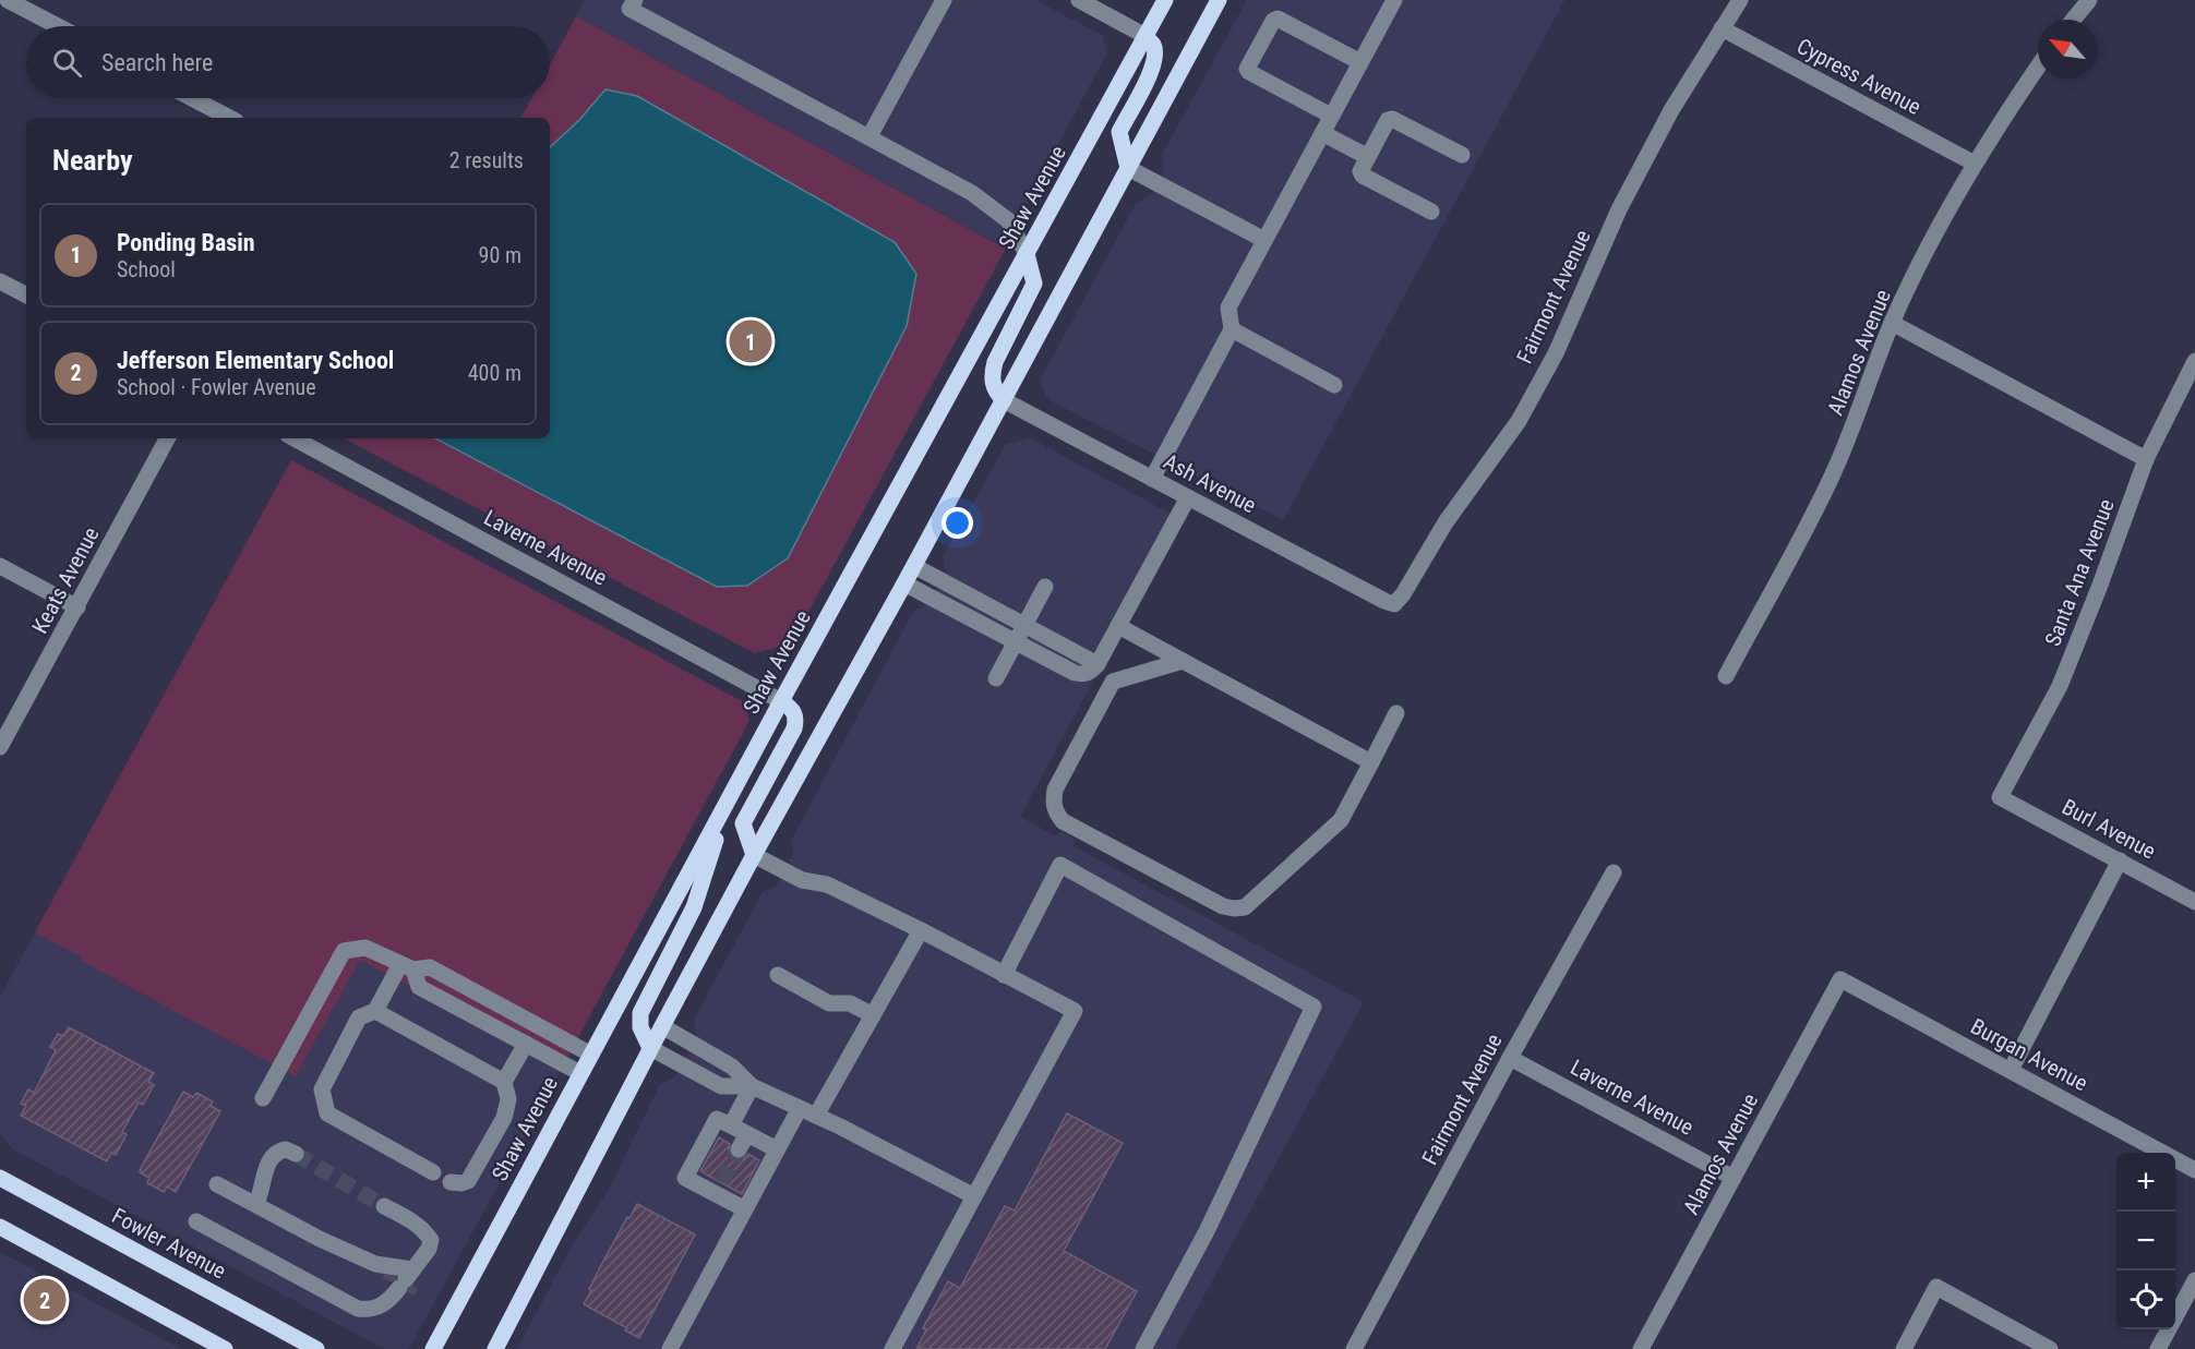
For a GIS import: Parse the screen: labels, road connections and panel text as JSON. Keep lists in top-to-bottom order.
{
  "streets": {
    "main road": ["Shaw Avenue", "Fowler Avenue"],
    "street": [
      "Cypress Avenue",
      "Fairmont Avenue",
      "Alamos Avenue",
      "Ash Avenue",
      "Laverne Avenue",
      "Santa Ana Avenue",
      "Keats Avenue",
      "Burl Avenue",
      "Burgan Avenue"
    ]
  },
  "crossings": [
    ["Cypress Avenue", "Fairmont Avenue"],
    ["Cypress Avenue", "Alamos Avenue"],
    ["Shaw Avenue", "Laverne Avenue"],
    ["Fairmont Avenue", "Ash Avenue"],
    ["Fairmont Avenue", "Laverne Avenue"],
    ["Alamos Avenue", "Laverne Avenue"],
    ["Alamos Avenue", "Burgan Avenue"],
    ["Santa Ana Avenue", "Burl Avenue"]
  ],
  "north": "top left",
  "page": {
    "search": "Search here",
    "heading": ["Nearby", "2 results"],
    "list": [
      {
        "mark": "1",
        "name": "Ponding Basin",
        "note": "School",
        "value": "90 m"
      },
      {
        "mark": "2",
        "name": "Jefferson Elementary School",
        "note": "School · Fowler Avenue",
        "value": "400 m"
      }
    ],
    "pins": ["1", "2"],
    "map_buttons": ["+", "−"]
  }
}
